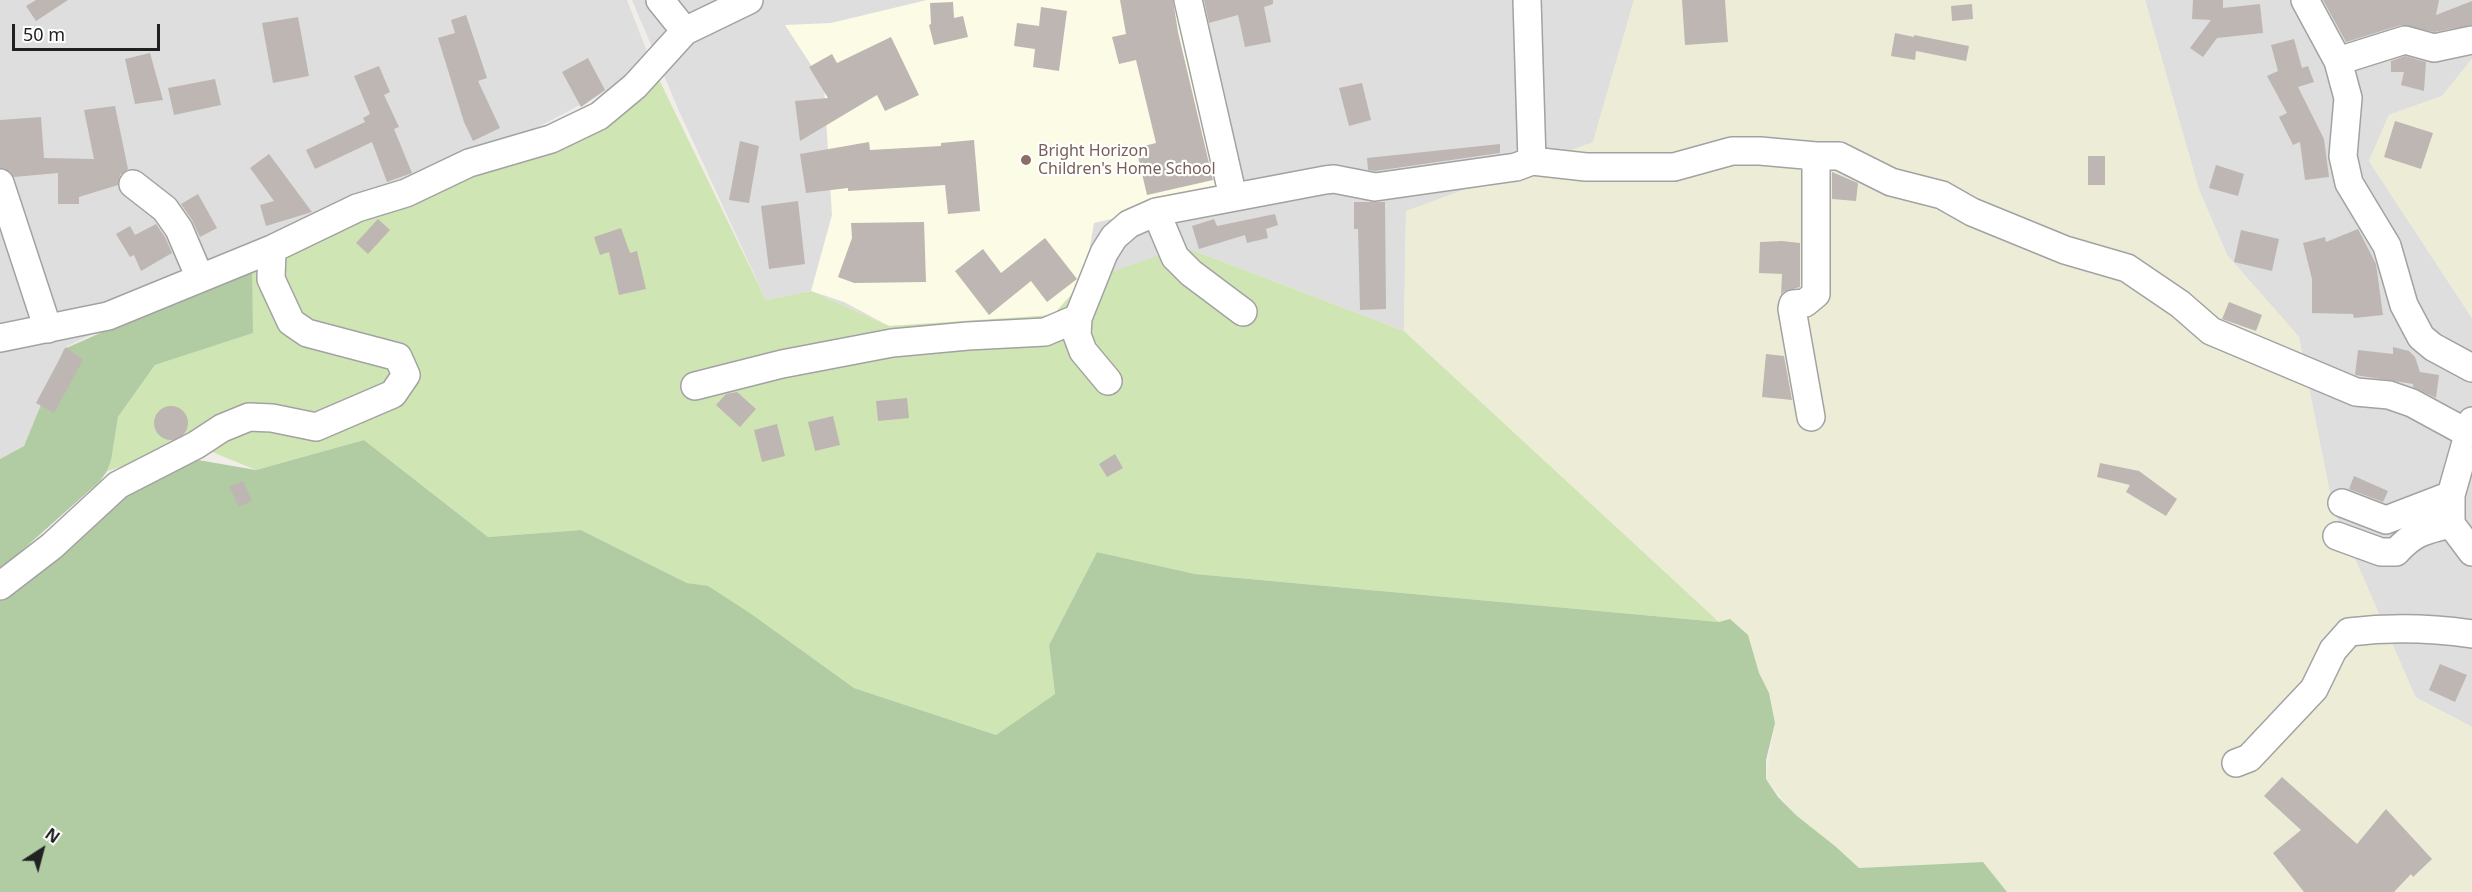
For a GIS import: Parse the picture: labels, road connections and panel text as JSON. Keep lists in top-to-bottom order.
{
  "places": ["Bright Horizon Children's Home School"],
  "scale_bar": "50 m",
  "north": "top right"
}
